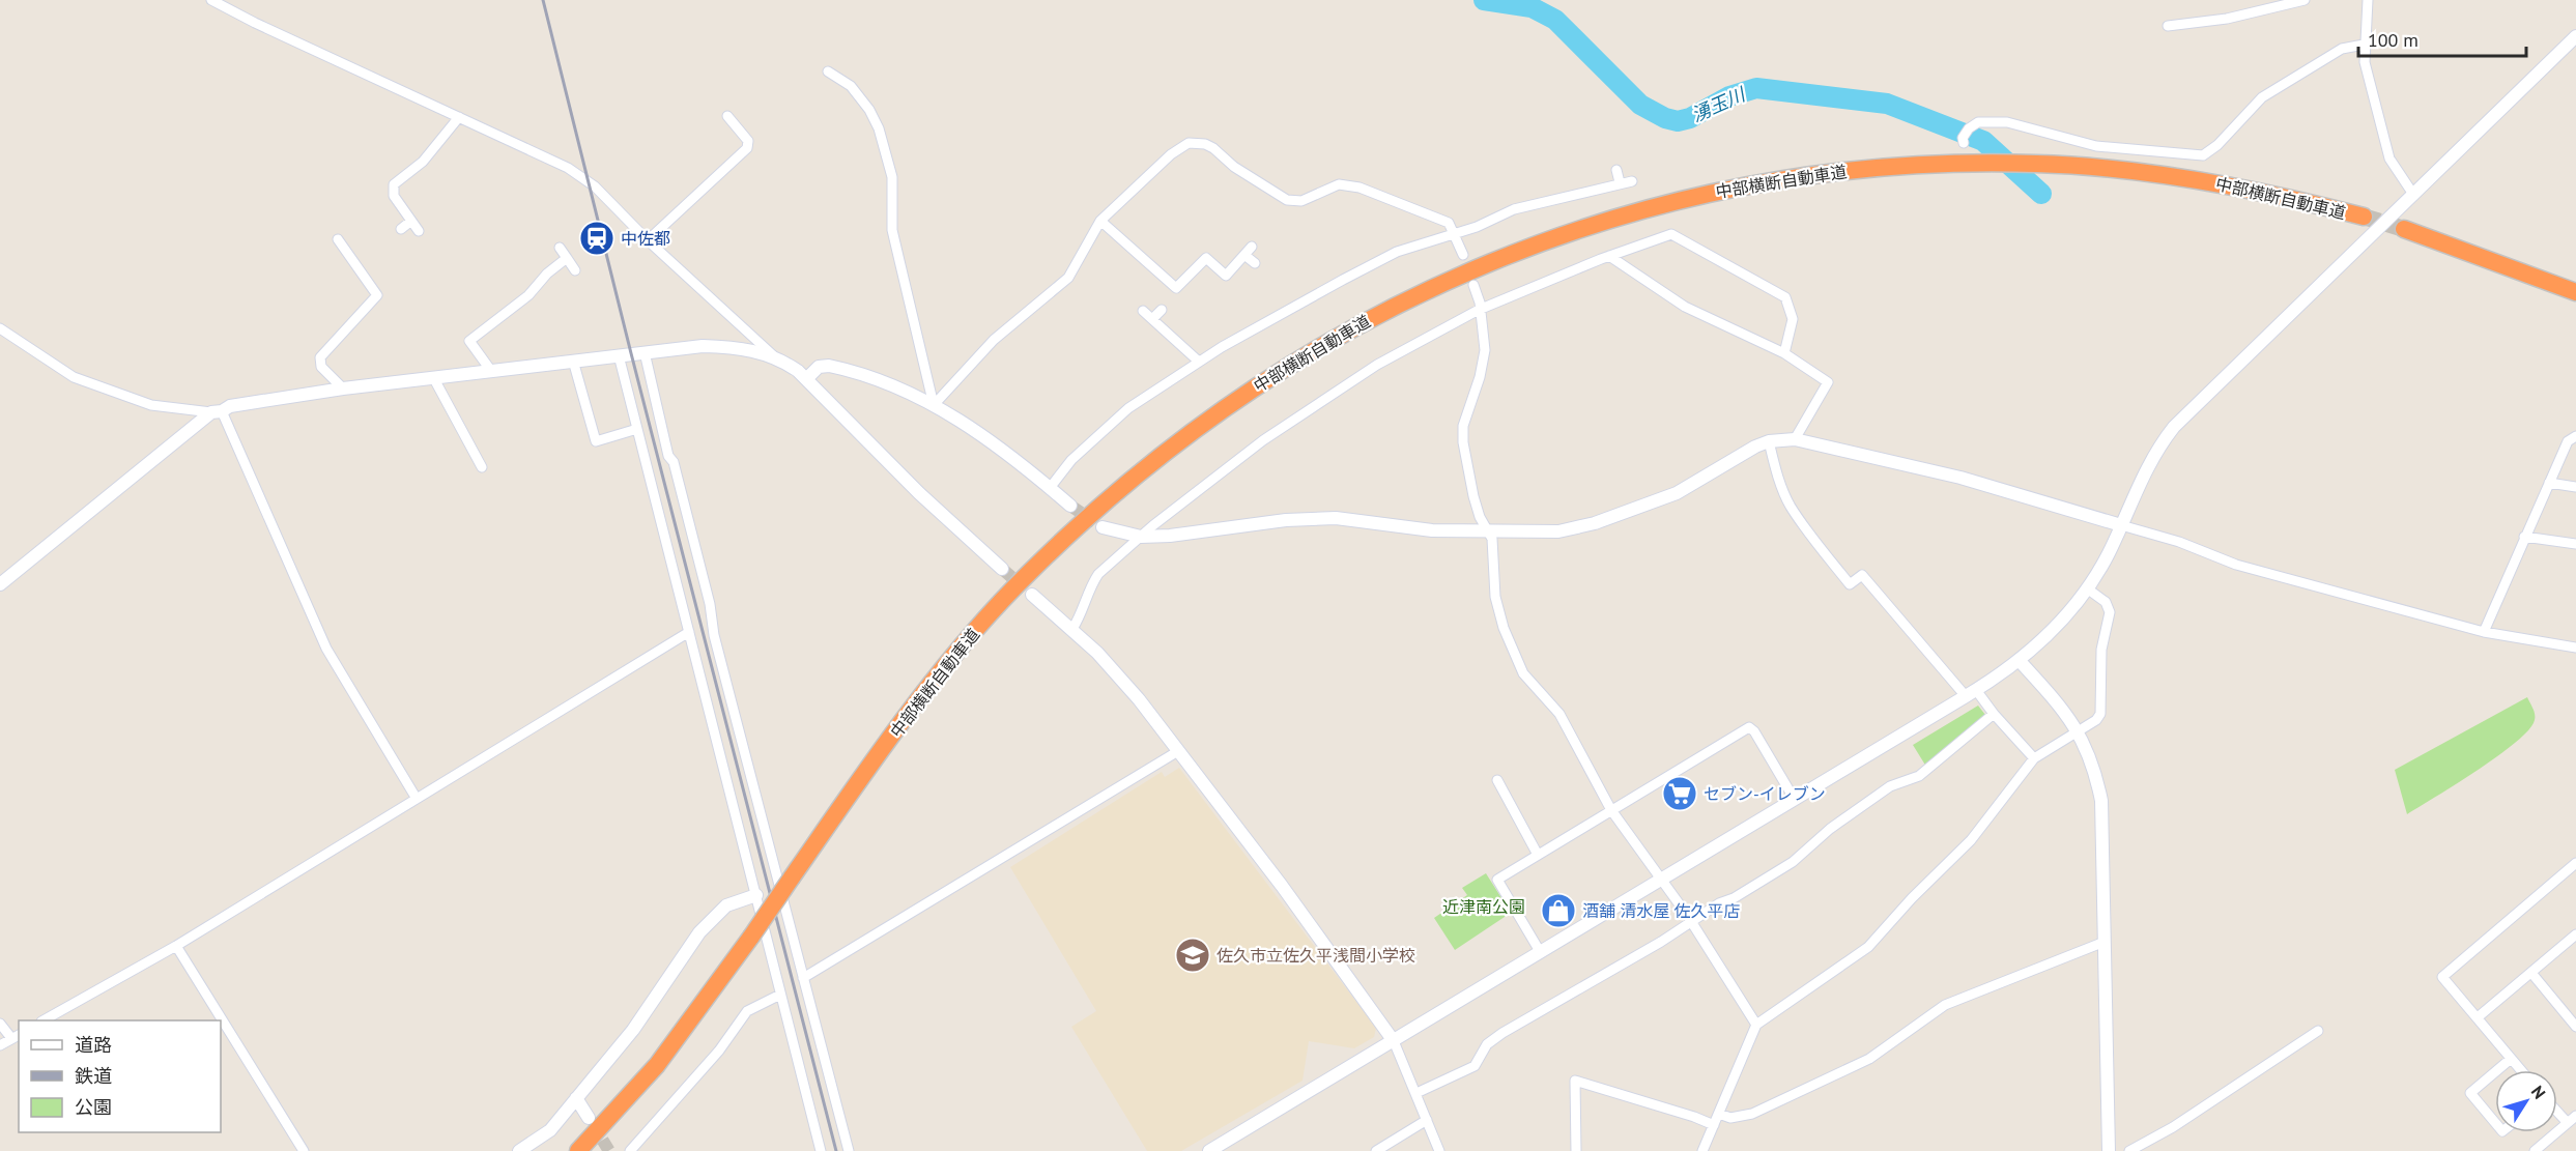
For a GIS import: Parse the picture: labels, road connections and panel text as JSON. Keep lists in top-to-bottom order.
{
  "streets": {
    "highway": ["中部横断自動車道"]
  },
  "water": ["湧玉川"],
  "parks": ["近津南公園"],
  "places": {
    "station": ["中佐都"],
    "supermarket": ["セブン-イレブン"],
    "shop": ["酒舗 清水屋 佐久平店"],
    "school or university": ["佐久市立佐久平浅間小学校"]
  },
  "legend": ["道路", "鉄道", "公園"],
  "scale_bar": "100 m",
  "north": "top right"
}
